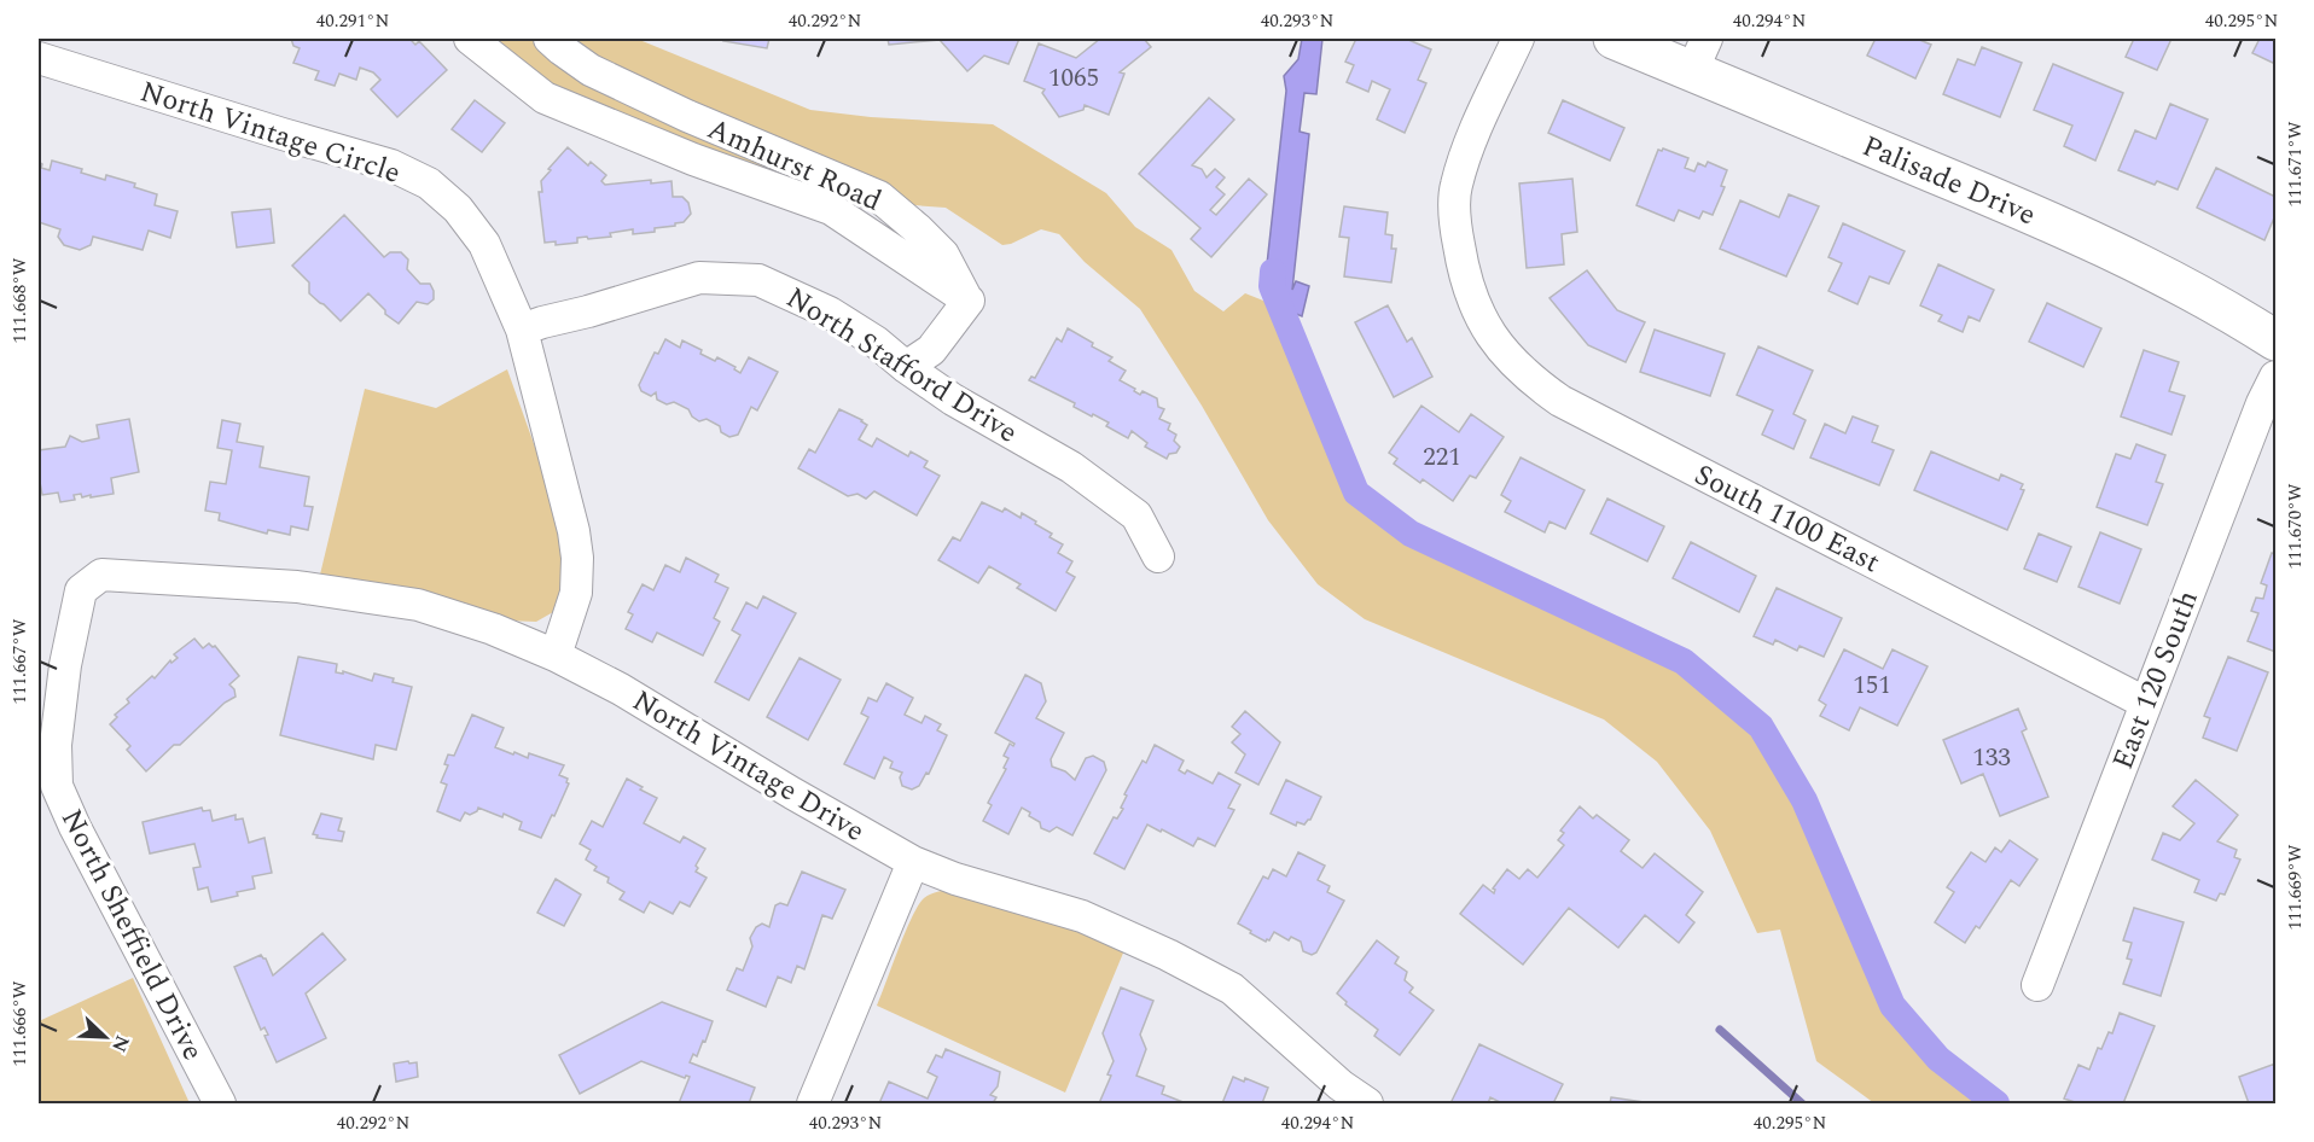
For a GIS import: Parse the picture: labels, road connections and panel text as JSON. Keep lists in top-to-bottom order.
{
  "streets": {
    "street": [
      "North Vintage Circle",
      "Amhurst Road",
      "Palisade Drive",
      "North Stafford Drive",
      "South 1100 East",
      "East 120 South",
      "North Vintage Drive",
      "North Sheffield Drive"
    ]
  },
  "crossings": [
    ["North Vintage Circle", "North Stafford Drive"],
    ["North Vintage Circle", "North Vintage Drive"],
    ["South 1100 East", "East 120 South"],
    ["North Vintage Drive", "North Sheffield Drive"]
  ],
  "house_numbers": [
    "1065",
    "221",
    "151",
    "133"
  ],
  "north": "bottom right",
  "coordinates": [
    "40.291°N",
    "40.292°N",
    "40.293°N",
    "40.294°N",
    "40.295°N",
    "111.671°W",
    "111.668°W",
    "111.670°W",
    "111.667°W",
    "111.669°W",
    "111.666°W"
  ]
}
